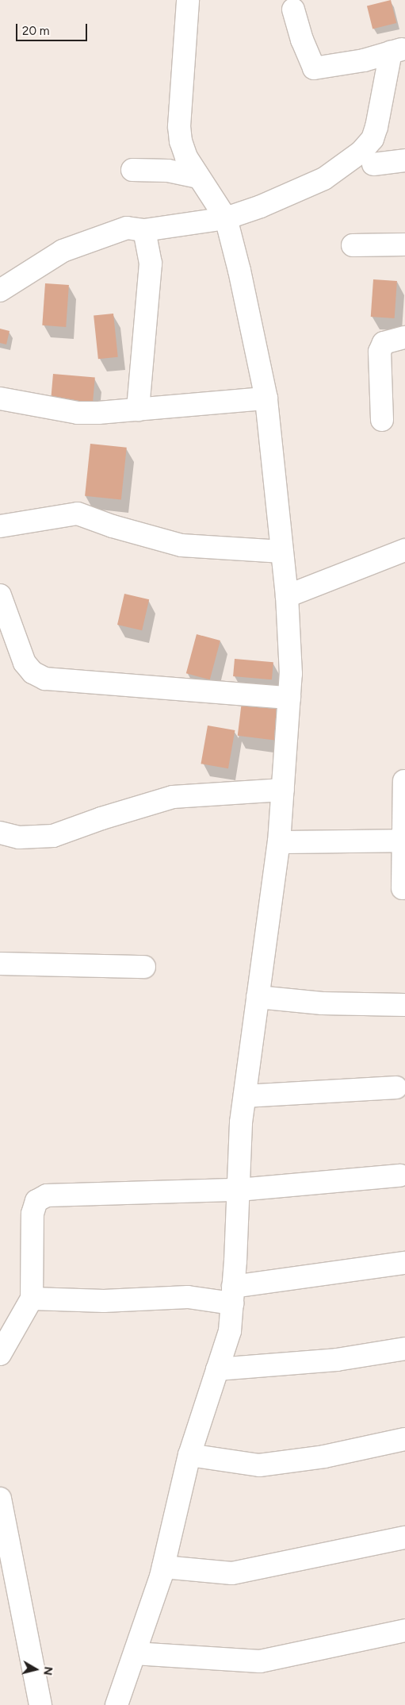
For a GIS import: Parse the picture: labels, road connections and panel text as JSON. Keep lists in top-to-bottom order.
{
  "scale_bar": "20 m",
  "north": "right"
}
